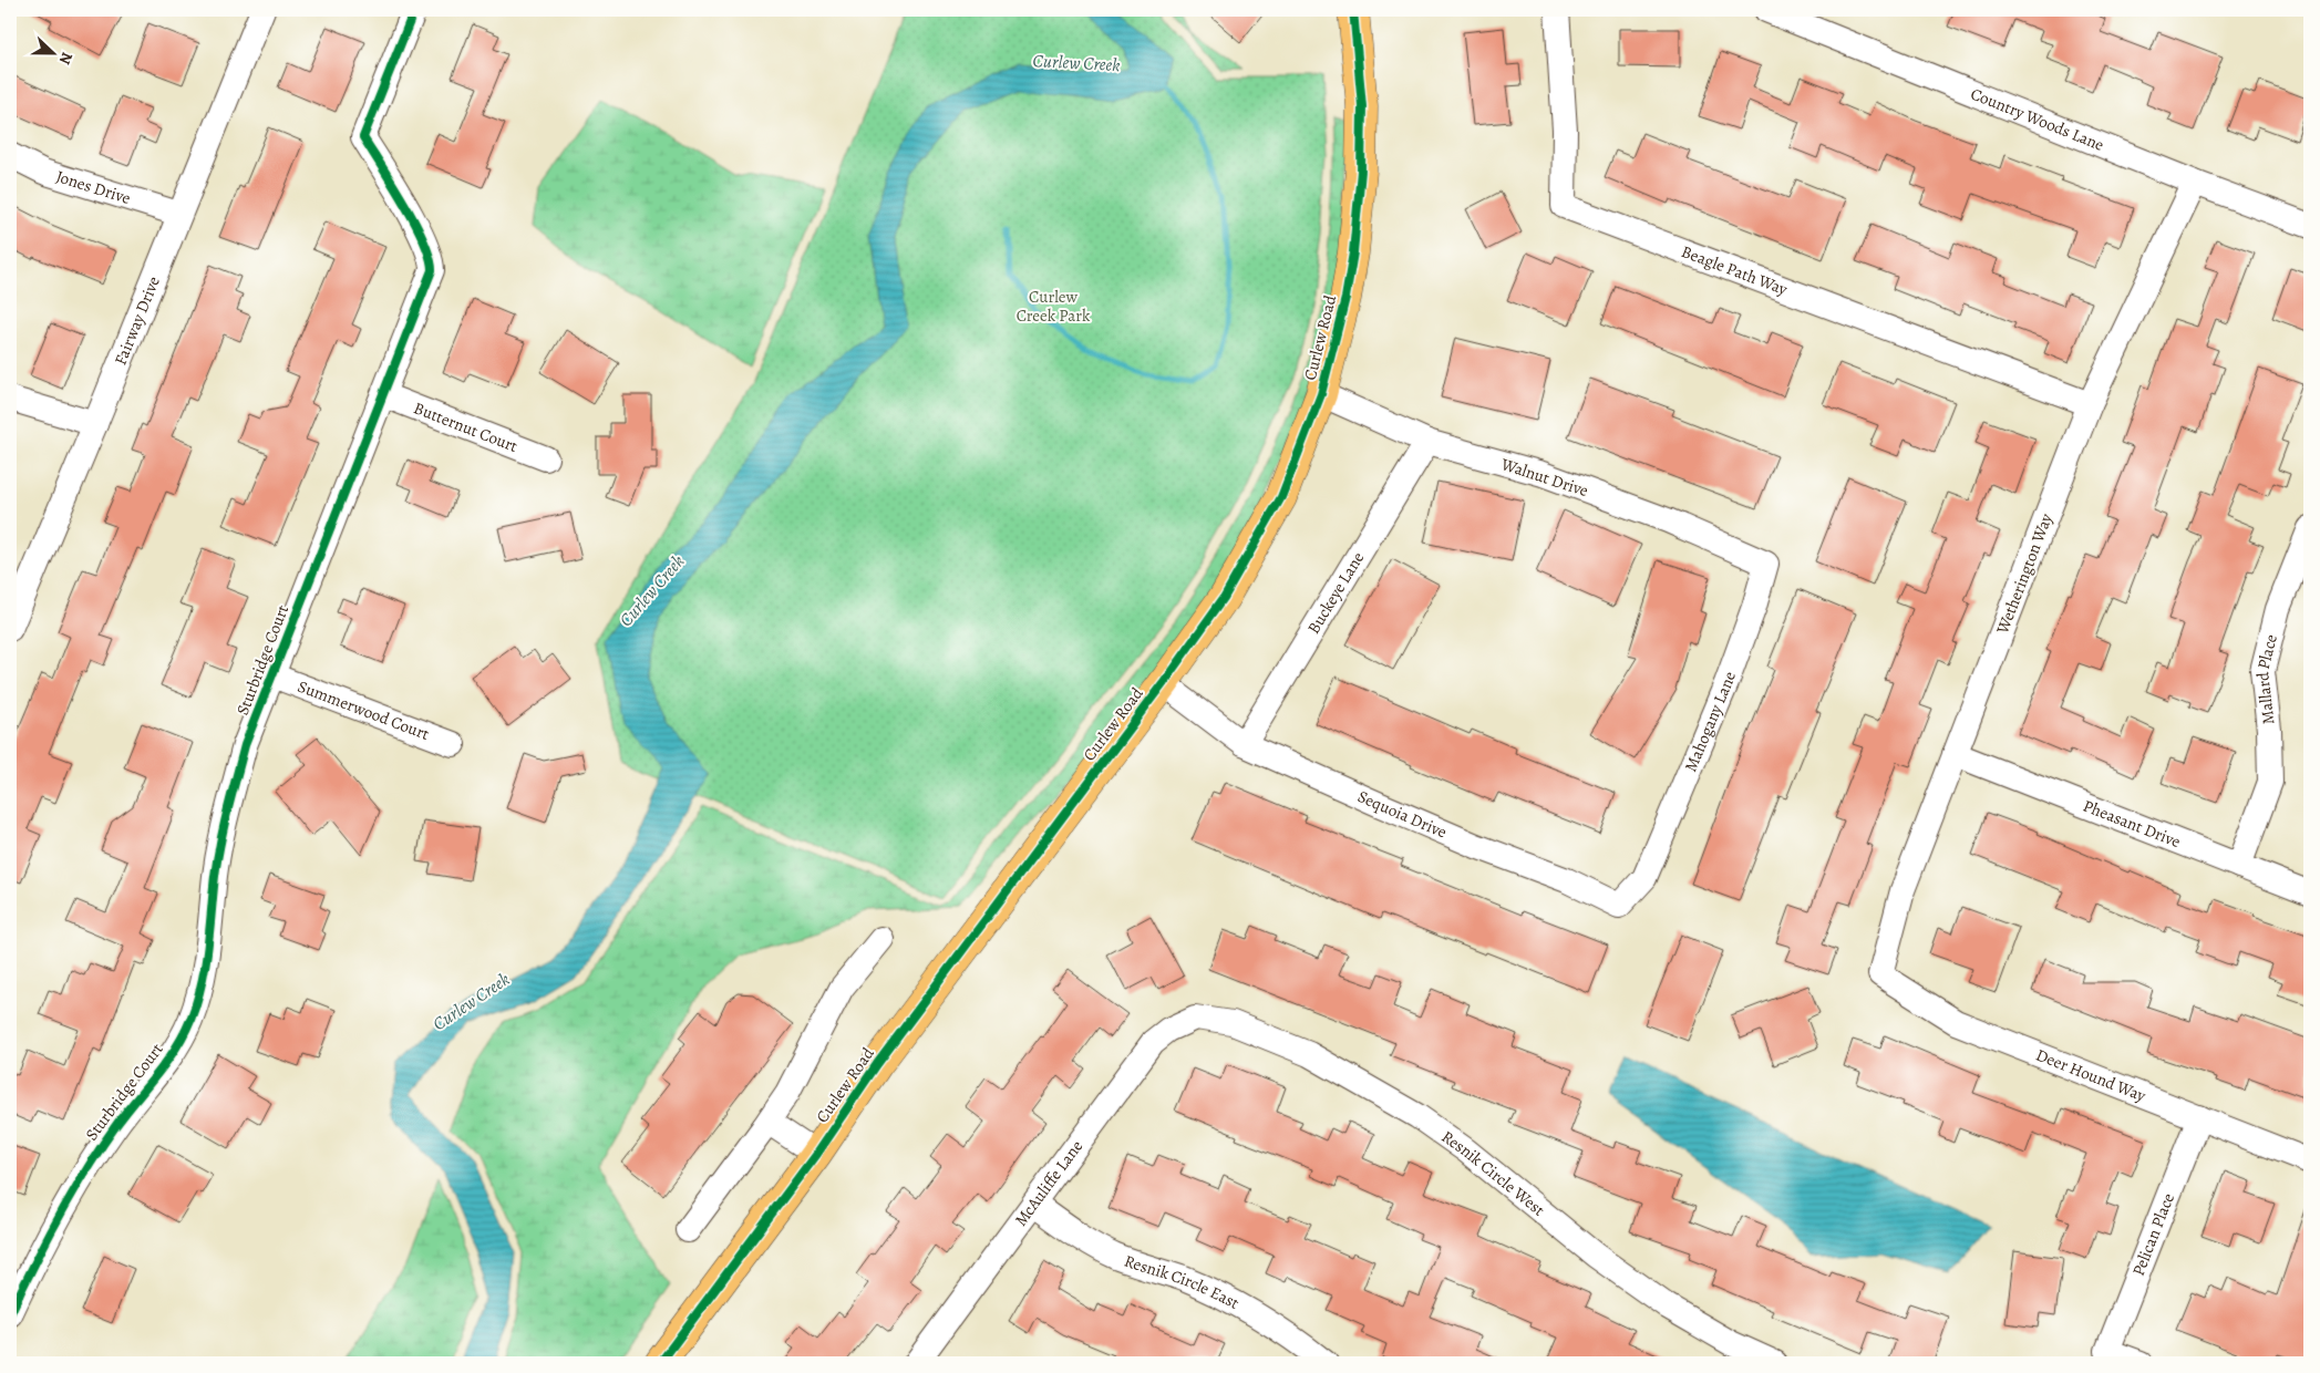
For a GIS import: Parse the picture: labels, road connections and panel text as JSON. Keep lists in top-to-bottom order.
{
  "streets": {
    "main road": ["Curlew Road"],
    "street": [
      "Country Woods Lane",
      "Jones Drive",
      "Beagle Path Way",
      "Fairway Drive",
      "Butternut Court",
      "Walnut Drive",
      "Wetherington Way",
      "Buckeye Lane",
      "Sturbridge Court",
      "Mallard Place",
      "Summerwood Court",
      "Mahogany Lane",
      "Sequoia Drive",
      "Pheasant Drive",
      "Deer Hound Way",
      "Resnik Circle West",
      "McAuliffe Lane",
      "Pelican Place",
      "Resnik Circle East"
    ]
  },
  "crossings": [
    ["Country Woods Lane", "Wetherington Way"],
    ["Jones Drive", "Fairway Drive"],
    ["Beagle Path Way", "Wetherington Way"],
    ["Curlew Road", "Walnut Drive"],
    ["Curlew Road", "Sequoia Drive"],
    ["Butternut Court", "Sturbridge Court"],
    ["Walnut Drive", "Buckeye Lane"],
    ["Walnut Drive", "Mahogany Lane"],
    ["Wetherington Way", "Pheasant Drive"],
    ["Wetherington Way", "Deer Hound Way"],
    ["Buckeye Lane", "Sequoia Drive"],
    ["Sturbridge Court", "Summerwood Court"],
    ["Mallard Place", "Pheasant Drive"],
    ["Mahogany Lane", "Sequoia Drive"],
    ["Deer Hound Way", "Pelican Place"],
    ["Resnik Circle West", "McAuliffe Lane"],
    ["McAuliffe Lane", "Resnik Circle East"]
  ],
  "water": ["Curlew Creek"],
  "parks": ["Curlew Creek Park"],
  "north": "right"
}
